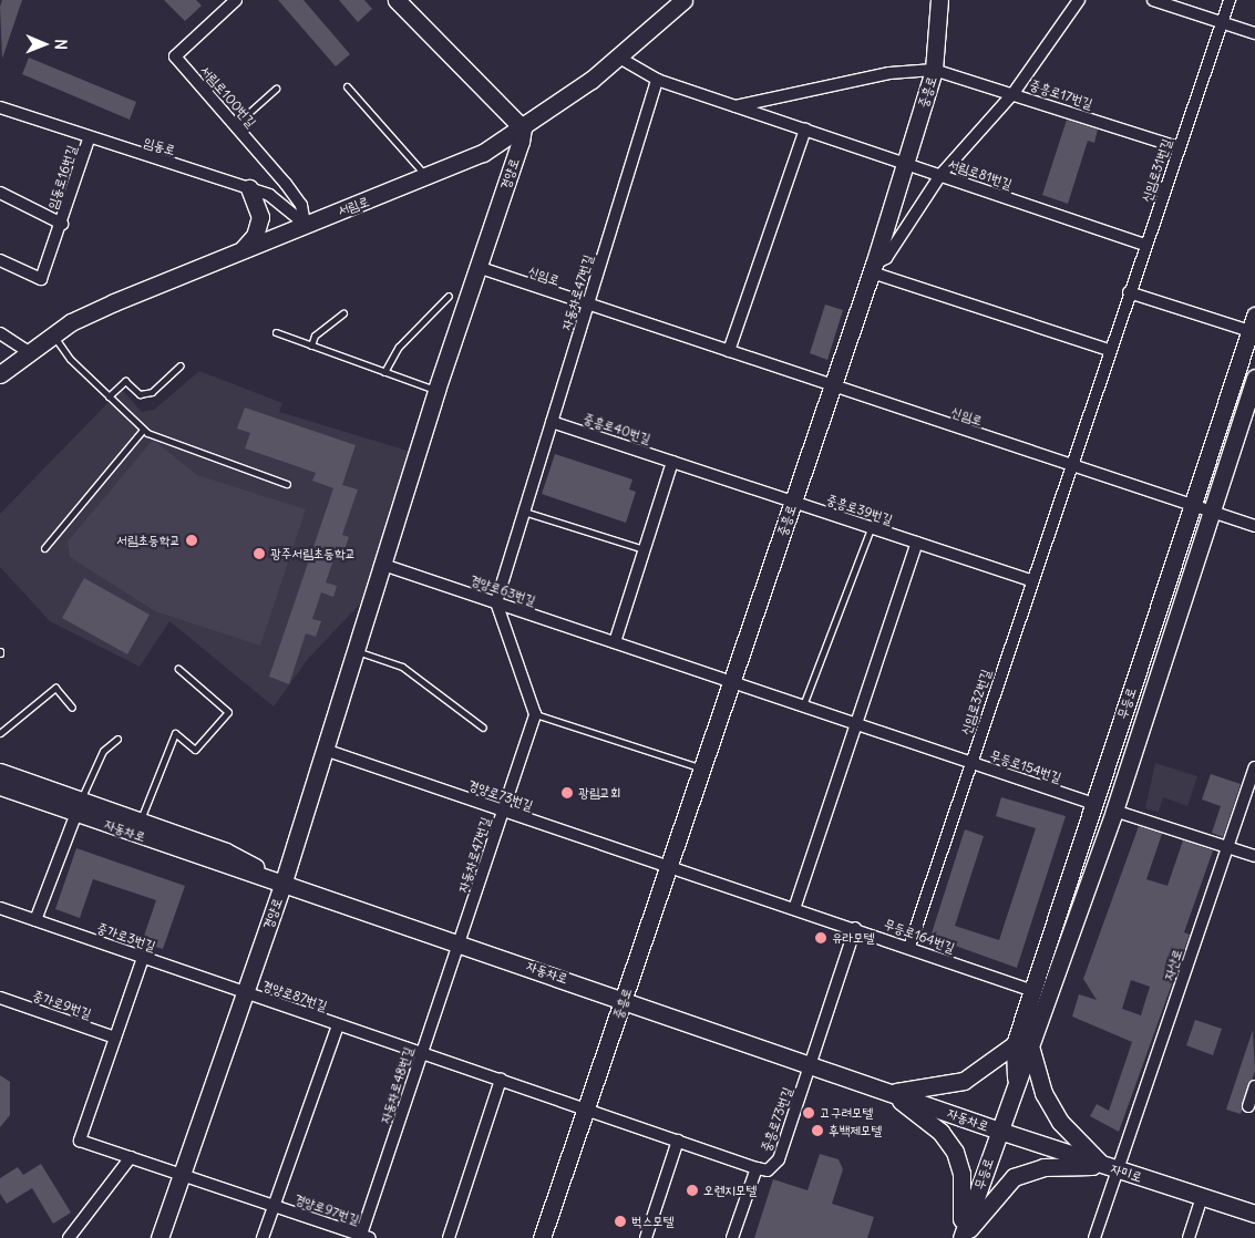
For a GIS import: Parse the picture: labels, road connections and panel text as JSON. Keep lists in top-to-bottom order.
{
  "streets": {
    "street": [
      "중흥로",
      "중흥로17번길",
      "서림로100번길",
      "임동로",
      "신임로31번길",
      "경양로",
      "서림로81번길",
      "임동로16번길",
      "서림로",
      "신임로",
      "자동차로47번길",
      "중흥로40번길",
      "중흥로39번길",
      "경양로63번길",
      "신임로32번길",
      "무등로",
      "무등로154번길",
      "경양로73번길",
      "자동차로",
      "무등로164번길",
      "중가로3번길",
      "자산로",
      "경양로87번길",
      "중가로9번길",
      "자동차로48번길",
      "중흥로73번길",
      "자미로",
      "경양로97번길"
    ]
  },
  "crossings": [
    ["중흥로", "중흥로17번길"],
    ["중흥로", "서림로81번길"],
    ["중흥로", "신임로"],
    ["중흥로", "중흥로40번길"],
    ["중흥로", "중흥로39번길"],
    ["중흥로", "경양로63번길"],
    ["중흥로", "무등로154번길"],
    ["중흥로", "경양로73번길"],
    ["중흥로", "자동차로"],
    ["중흥로", "무등로164번길"],
    ["중흥로", "경양로87번길"],
    ["중흥로", "중흥로73번길"],
    ["중흥로17번길", "신임로31번길"],
    ["서림로100번길", "임동로"],
    ["서림로100번길", "서림로"],
    ["임동로", "임동로16번길"],
    ["임동로", "서림로"],
    ["신임로31번길", "서림로81번길"],
    ["신임로31번길", "신임로"],
    ["신임로31번길", "신임로32번길"],
    ["신임로31번길", "무등로"],
    ["경양로", "서림로"],
    ["경양로", "신임로"],
    ["경양로", "경양로63번길"],
    ["경양로", "경양로73번길"],
    ["경양로", "자동차로"],
    ["경양로", "중가로3번길"],
    ["경양로", "경양로87번길"],
    ["경양로", "경양로97번길"],
    ["서림로81번길", "서림로"],
    ["서림로81번길", "자동차로47번길"],
    ["신임로", "자동차로47번길"],
    ["신임로", "신임로32번길"],
    ["신임로", "무등로"],
    ["자동차로47번길", "중흥로40번길"],
    ["자동차로47번길", "경양로63번길"],
    ["자동차로47번길", "경양로73번길"],
    ["자동차로47번길", "자동차로"],
    ["자동차로47번길", "자동차로48번길"],
    ["중흥로40번길", "중흥로39번길"],
    ["중흥로39번길", "신임로32번길"],
    ["경양로63번길", "무등로154번길"],
    ["신임로32번길", "무등로154번길"],
    ["신임로32번길", "무등로164번길"],
    ["무등로", "무등로154번길"],
    ["무등로", "자동차로"],
    ["무등로", "무등로164번길"],
    ["무등로", "자미로"],
    ["경양로73번길", "무등로164번길"],
    ["자동차로", "자동차로48번길"],
    ["자동차로", "중흥로73번길"],
    ["자동차로", "자미로"],
    ["중가로3번길", "경양로87번길"],
    ["자산로", "자미로"],
    ["경양로87번길", "자동차로48번길"],
    ["경양로87번길", "중흥로73번길"],
    ["경양로87번길", "경양로97번길"],
    ["자동차로48번길", "경양로97번길"]
  ],
  "places": [
    "서림초등학교",
    "광주서림초등학교",
    "광림교회",
    "유라모텔",
    "고구려모텔",
    "후백제모텔",
    "오렌지모텔",
    "벅스모텔"
  ],
  "north": "right"
}
